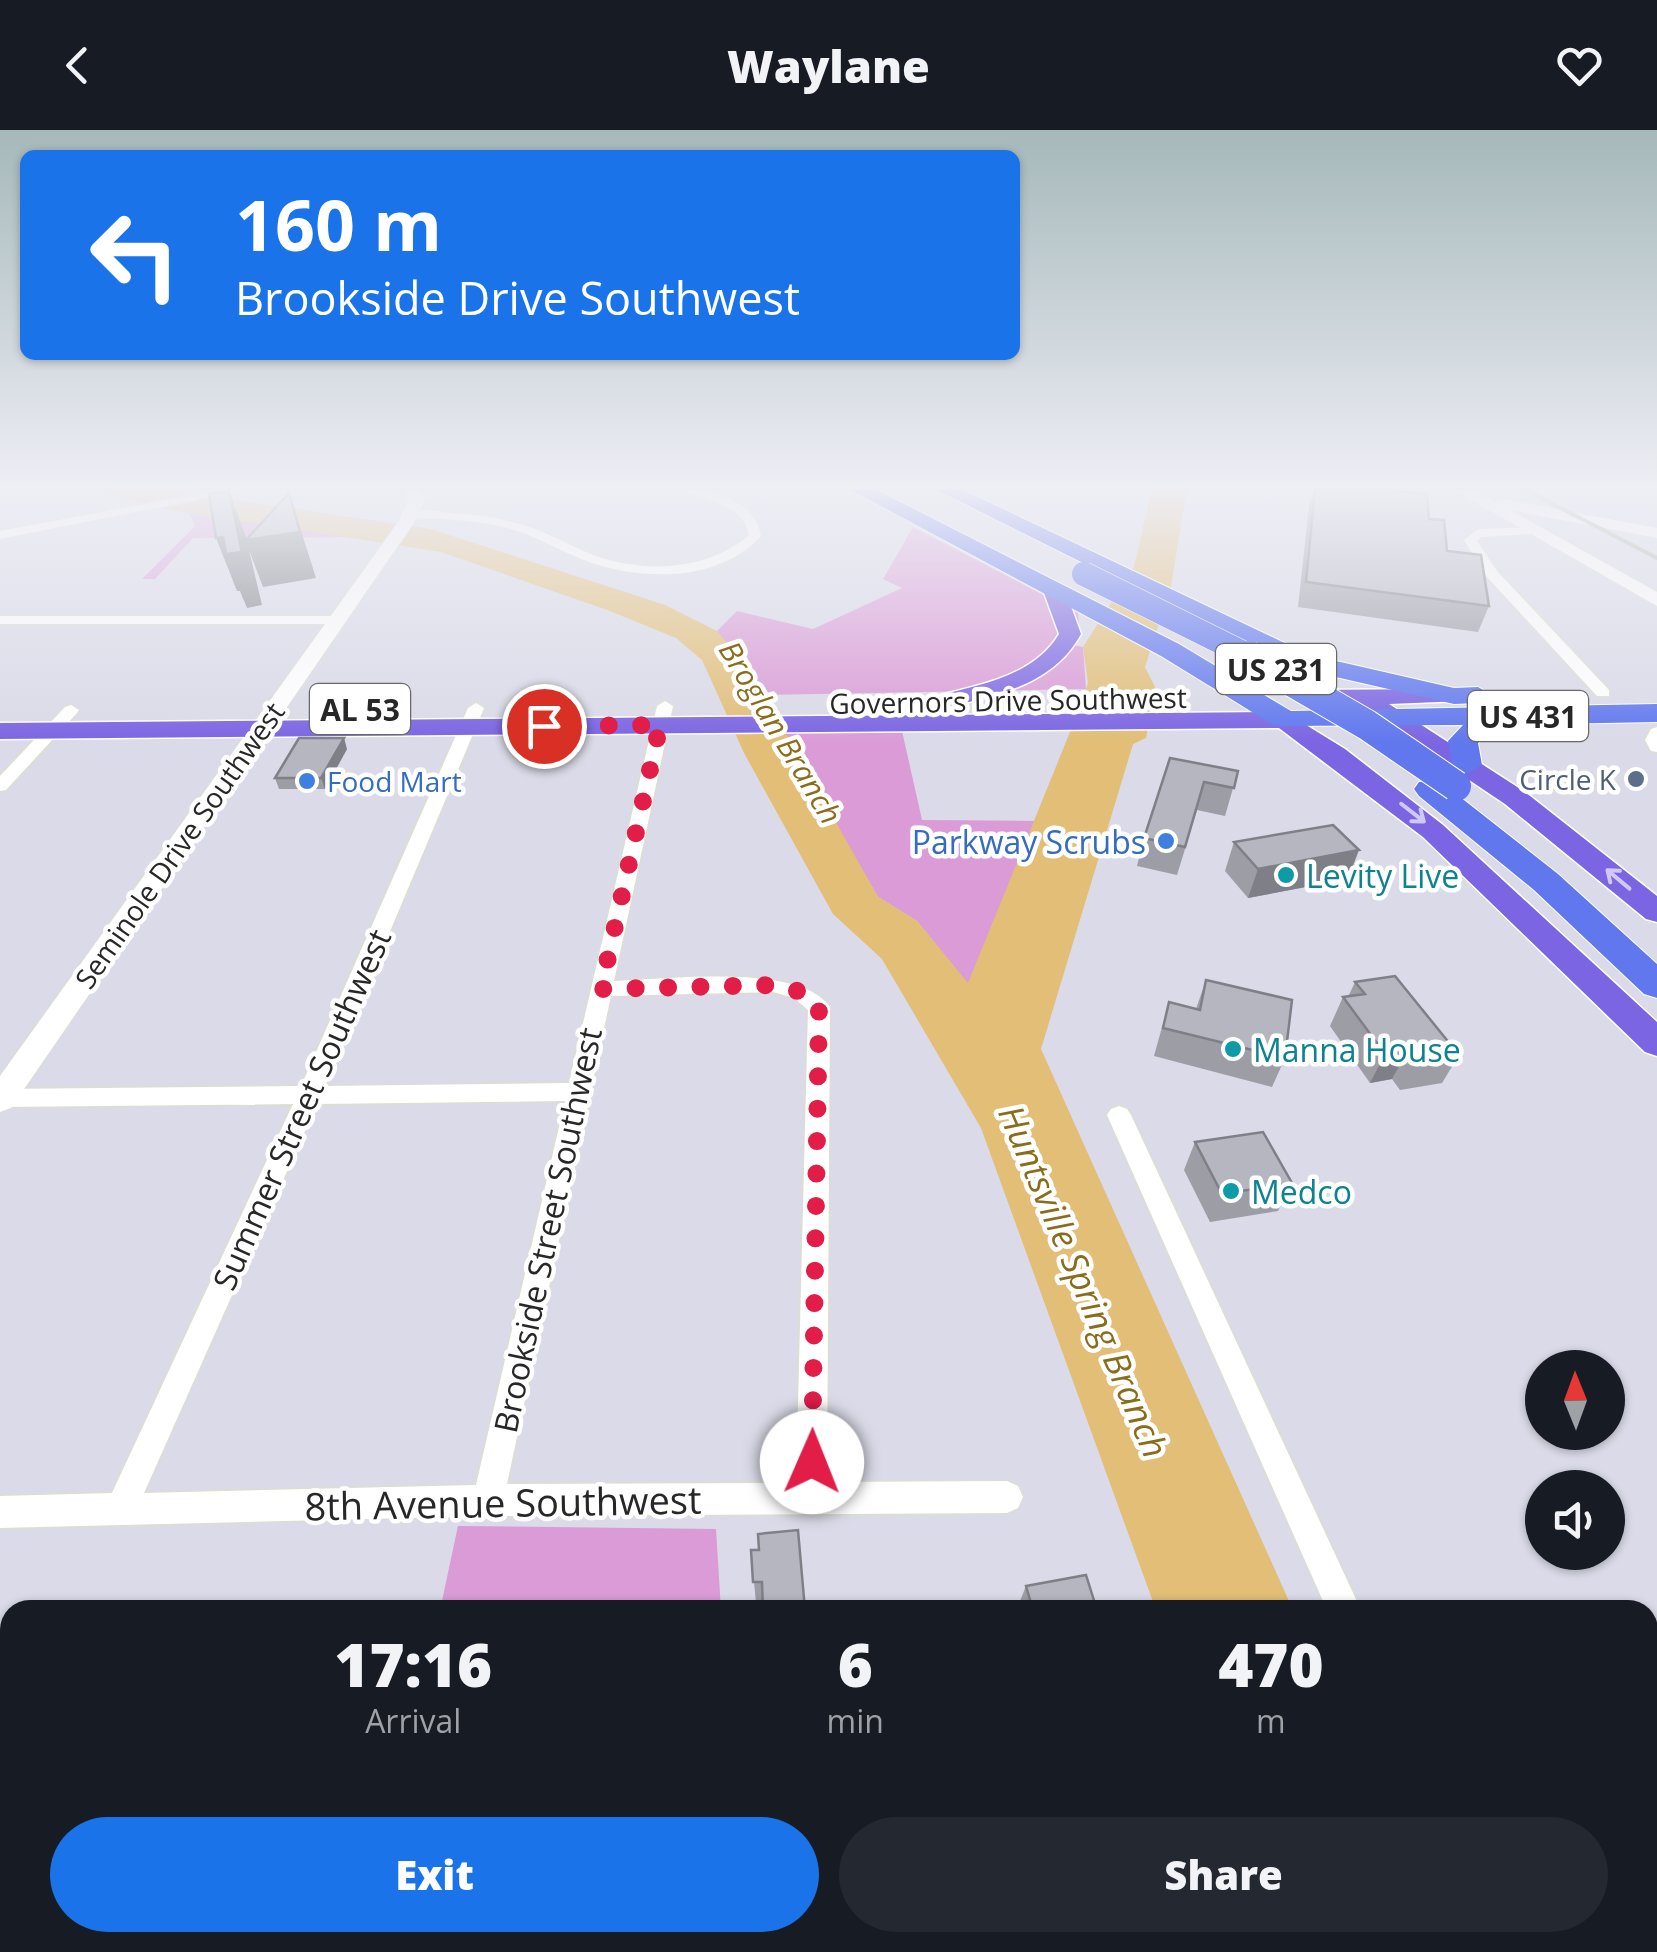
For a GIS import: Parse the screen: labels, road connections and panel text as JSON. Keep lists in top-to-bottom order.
{
  "streets": {
    "highway": ["US 231", "Governors Drive Southwest", "US 431"],
    "main road": ["AL 53"],
    "street": [
      "Seminole Drive Southwest",
      "Summer Street Southwest",
      "Brookside Street Southwest",
      "8th Avenue Southwest"
    ]
  },
  "crossings": [
    ["US 231", "US 431"],
    ["Governors Drive Southwest", "US 431"],
    ["Governors Drive Southwest", "Seminole Drive Southwest"],
    ["Governors Drive Southwest", "Summer Street Southwest"],
    ["Governors Drive Southwest", "Brookside Street Southwest"],
    ["Summer Street Southwest", "8th Avenue Southwest"],
    ["Brookside Street Southwest", "8th Avenue Southwest"]
  ],
  "water": ["Broglan Branch", "Huntsville Spring Branch"],
  "places": [
    "Circle K",
    "Food Mart",
    "Parkway Scrubs",
    "Levity Live",
    "Manna House",
    "Medco"
  ],
  "north": "top",
  "page": {
    "header": "Waylane",
    "turn": ["160 m", "Brookside Drive Southwest"],
    "eta": [
      "17:16",
      "Arrival",
      "6",
      "min",
      "470",
      "m"
    ],
    "buttons": ["Exit", "Share"]
  }
}
